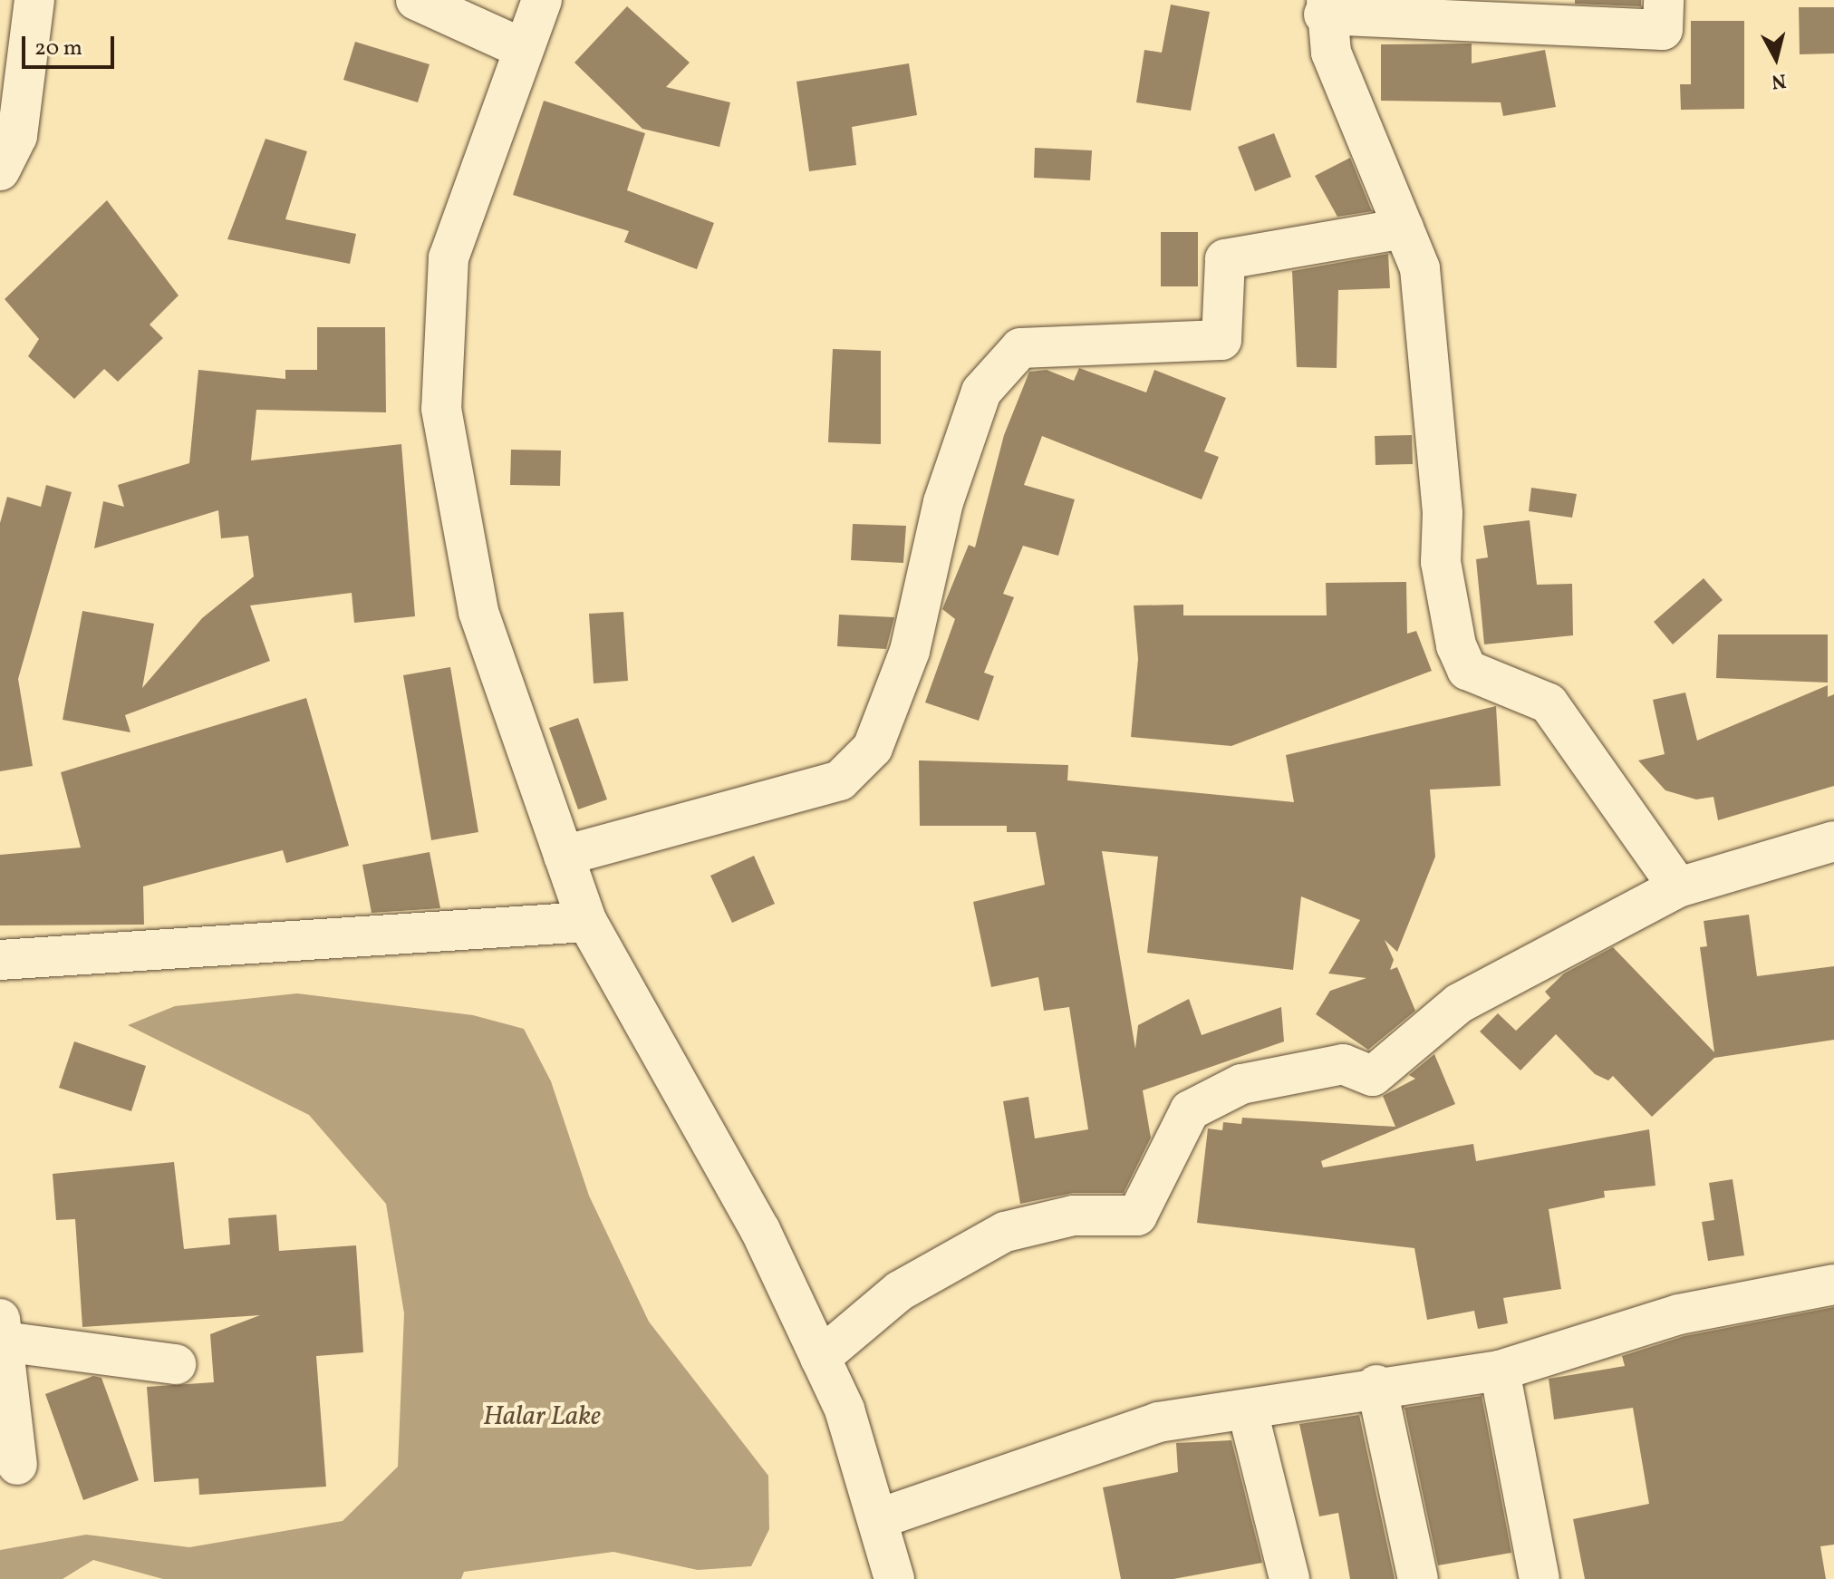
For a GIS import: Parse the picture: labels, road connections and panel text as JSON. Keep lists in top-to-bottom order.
{
  "water": ["Halar Lake"],
  "scale_bar": "20 m",
  "north": "bottom"
}
